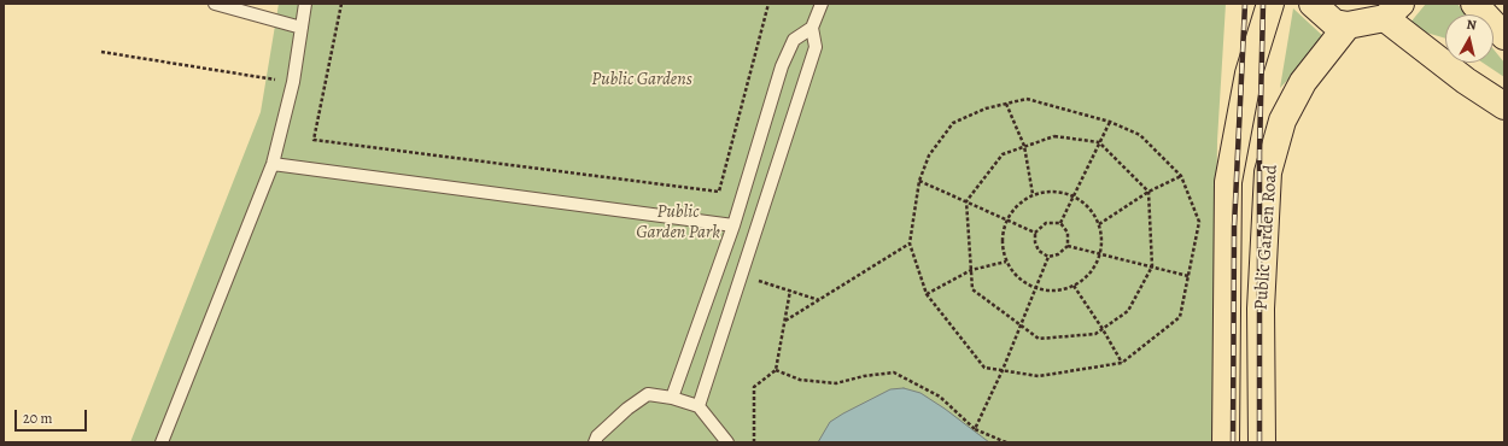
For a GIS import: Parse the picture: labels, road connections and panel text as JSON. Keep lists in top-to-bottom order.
{
  "streets": {
    "main road": ["Public Garden Road"]
  },
  "parks": ["Public Gardens", "Public Garden Park"],
  "scale_bar": "20 m",
  "north": "top"
}
